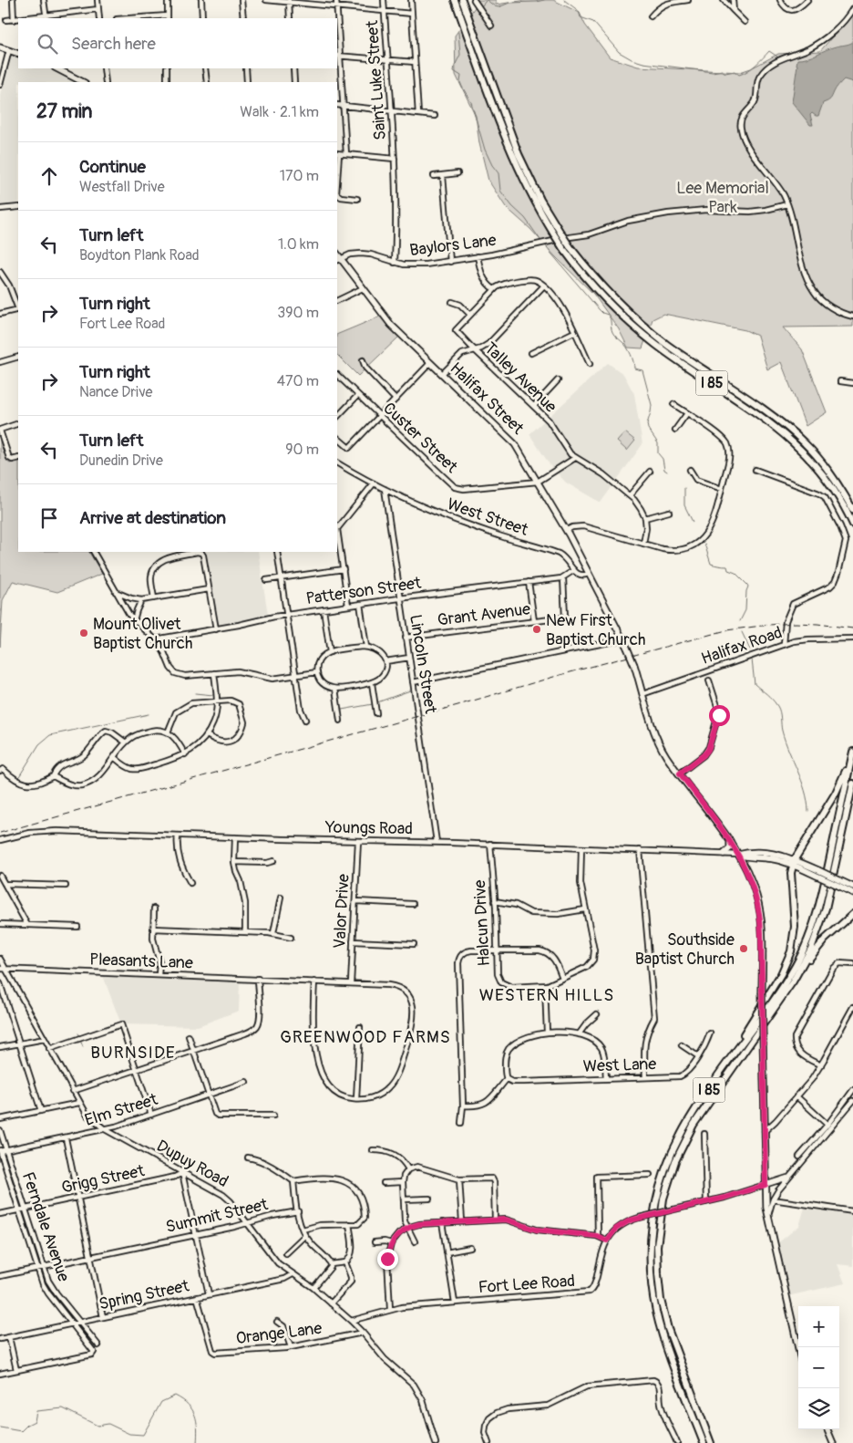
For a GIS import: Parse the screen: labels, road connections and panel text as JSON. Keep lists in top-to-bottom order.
{
  "streets": {
    "highway": ["I 85"],
    "main road": ["Halifax Street"],
    "street": [
      "Saint Luke Street",
      "Baylors Lane",
      "Talley Avenue",
      "Custer Street",
      "West Street",
      "Patterson Street",
      "Grant Avenue",
      "Halifax Road",
      "Lincoln Street",
      "Youngs Road",
      "Valor Drive",
      "Halcun Drive",
      "Pleasants Lane",
      "West Lane",
      "Elm Street",
      "Dupuy Road",
      "Grigg Street",
      "Summit Street",
      "Ferndale Avenue",
      "Fort Lee Road",
      "Spring Street",
      "Orange Lane"
    ]
  },
  "crossings": [
    ["Saint Luke Street", "Baylors Lane"],
    ["Baylors Lane", "Halifax Street"],
    ["Talley Avenue", "Custer Street"],
    ["Halifax Street", "Custer Street"],
    ["Halifax Street", "Halifax Road"],
    ["Halifax Street", "Youngs Road"],
    ["Halifax Street", "Fort Lee Road"],
    ["West Street", "Patterson Street"],
    ["West Street", "Lincoln Street"],
    ["Patterson Street", "Grant Avenue"],
    ["Patterson Street", "Lincoln Street"],
    ["Grant Avenue", "Lincoln Street"],
    ["Lincoln Street", "Youngs Road"],
    ["Youngs Road", "Valor Drive"],
    ["Youngs Road", "Halcun Drive"],
    ["Valor Drive", "Pleasants Lane"],
    ["Pleasants Lane", "Dupuy Road"],
    ["Elm Street", "Dupuy Road"],
    ["Elm Street", "Ferndale Avenue"],
    ["Dupuy Road", "Grigg Street"],
    ["Dupuy Road", "Summit Street"],
    ["Dupuy Road", "Fort Lee Road"],
    ["Dupuy Road", "Spring Street"],
    ["Dupuy Road", "Orange Lane"],
    ["Grigg Street", "Ferndale Avenue"],
    ["Summit Street", "Ferndale Avenue"],
    ["Ferndale Avenue", "Spring Street"],
    ["Spring Street", "Orange Lane"]
  ],
  "districts": ["WESTERN HILLS", "GREENWOOD FARMS", "BURNSIDE"],
  "parks": ["Lee Memorial Park"],
  "places": ["New First Baptist Church", "Mount Olivet Baptist Church", "Southside Baptist Church"],
  "page": {
    "search": "Search here",
    "heading": ["27 min", "Walk · 2.1 km"],
    "list": [
      ["Continue", "Westfall Drive", "170 m"],
      ["Turn left", "Boydton Plank Road", "1.0 km"],
      ["Turn right", "Fort Lee Road", "390 m"],
      ["Turn right", "Nance Drive", "470 m"],
      ["Turn left", "Dunedin Drive", "90 m"],
      "Arrive at destination"
    ],
    "map_buttons": ["+", "−"]
  }
}
